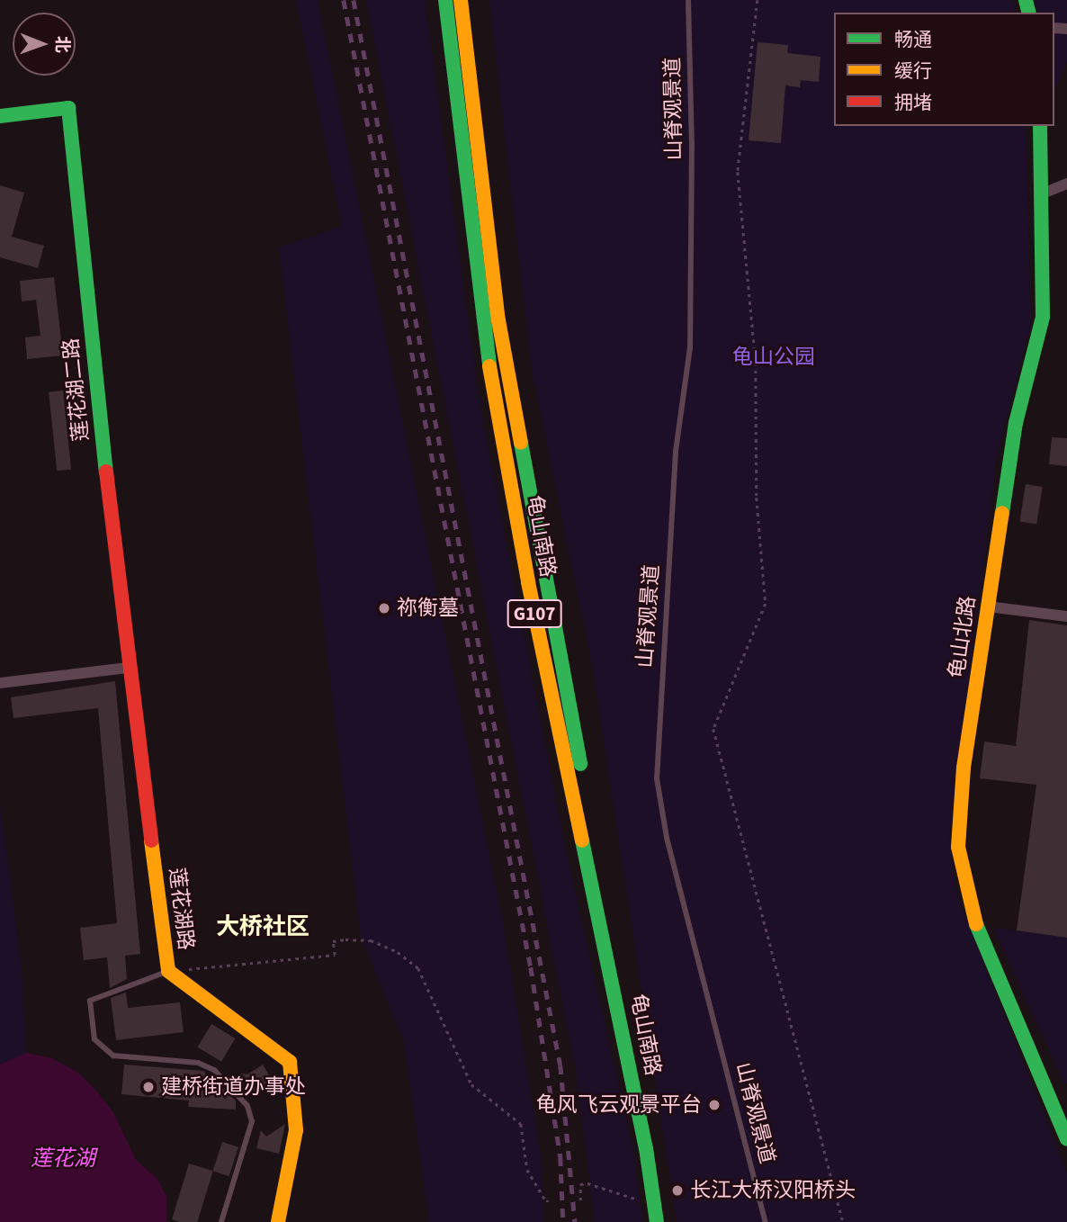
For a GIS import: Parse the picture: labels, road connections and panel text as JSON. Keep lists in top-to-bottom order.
{
  "streets": {
    "main road": [
      "莲花湖二路",
      "龟山南路",
      "G107",
      "龟山北路",
      "莲花湖路"
    ],
    "lane": ["山脊观景道"]
  },
  "crossings": [
    ["莲花湖二路", "莲花湖路"]
  ],
  "districts": ["大桥社区"],
  "water": ["莲花湖"],
  "parks": ["龟山公园"],
  "places": [
    "祢衡墓",
    "建桥街道办事处",
    "龟风飞云观景平台",
    "长江大桥汉阳桥头"
  ],
  "legend": ["畅通", "缓行", "拥堵"],
  "north": "right"
}
